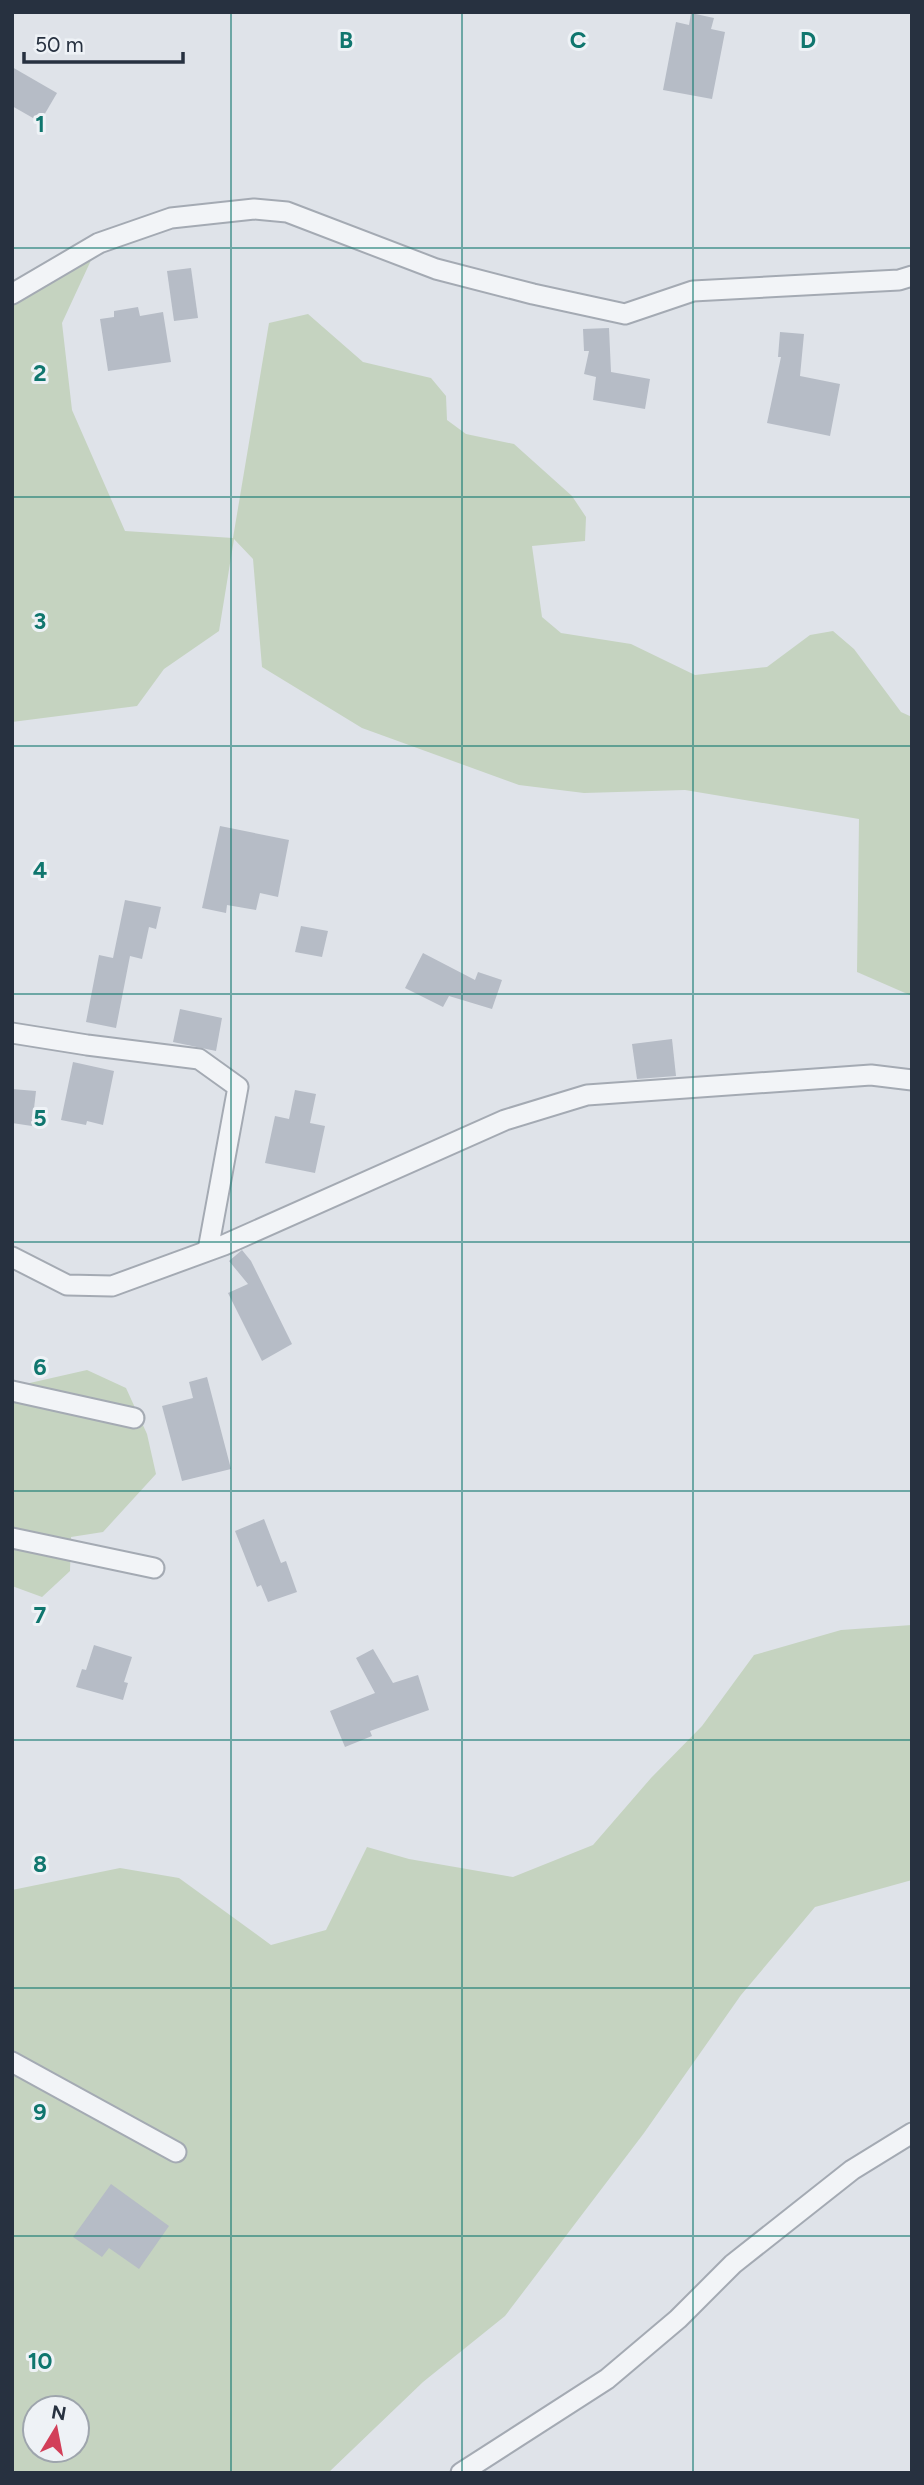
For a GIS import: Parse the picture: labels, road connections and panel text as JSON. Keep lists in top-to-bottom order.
{
  "scale_bar": "50 m",
  "north": "top",
  "grid": {
    "columns": ["B", "C", "D"],
    "rows": [
      "1",
      "2",
      "3",
      "4",
      "5",
      "6",
      "7",
      "8",
      "9",
      "10"
    ]
  }
}
